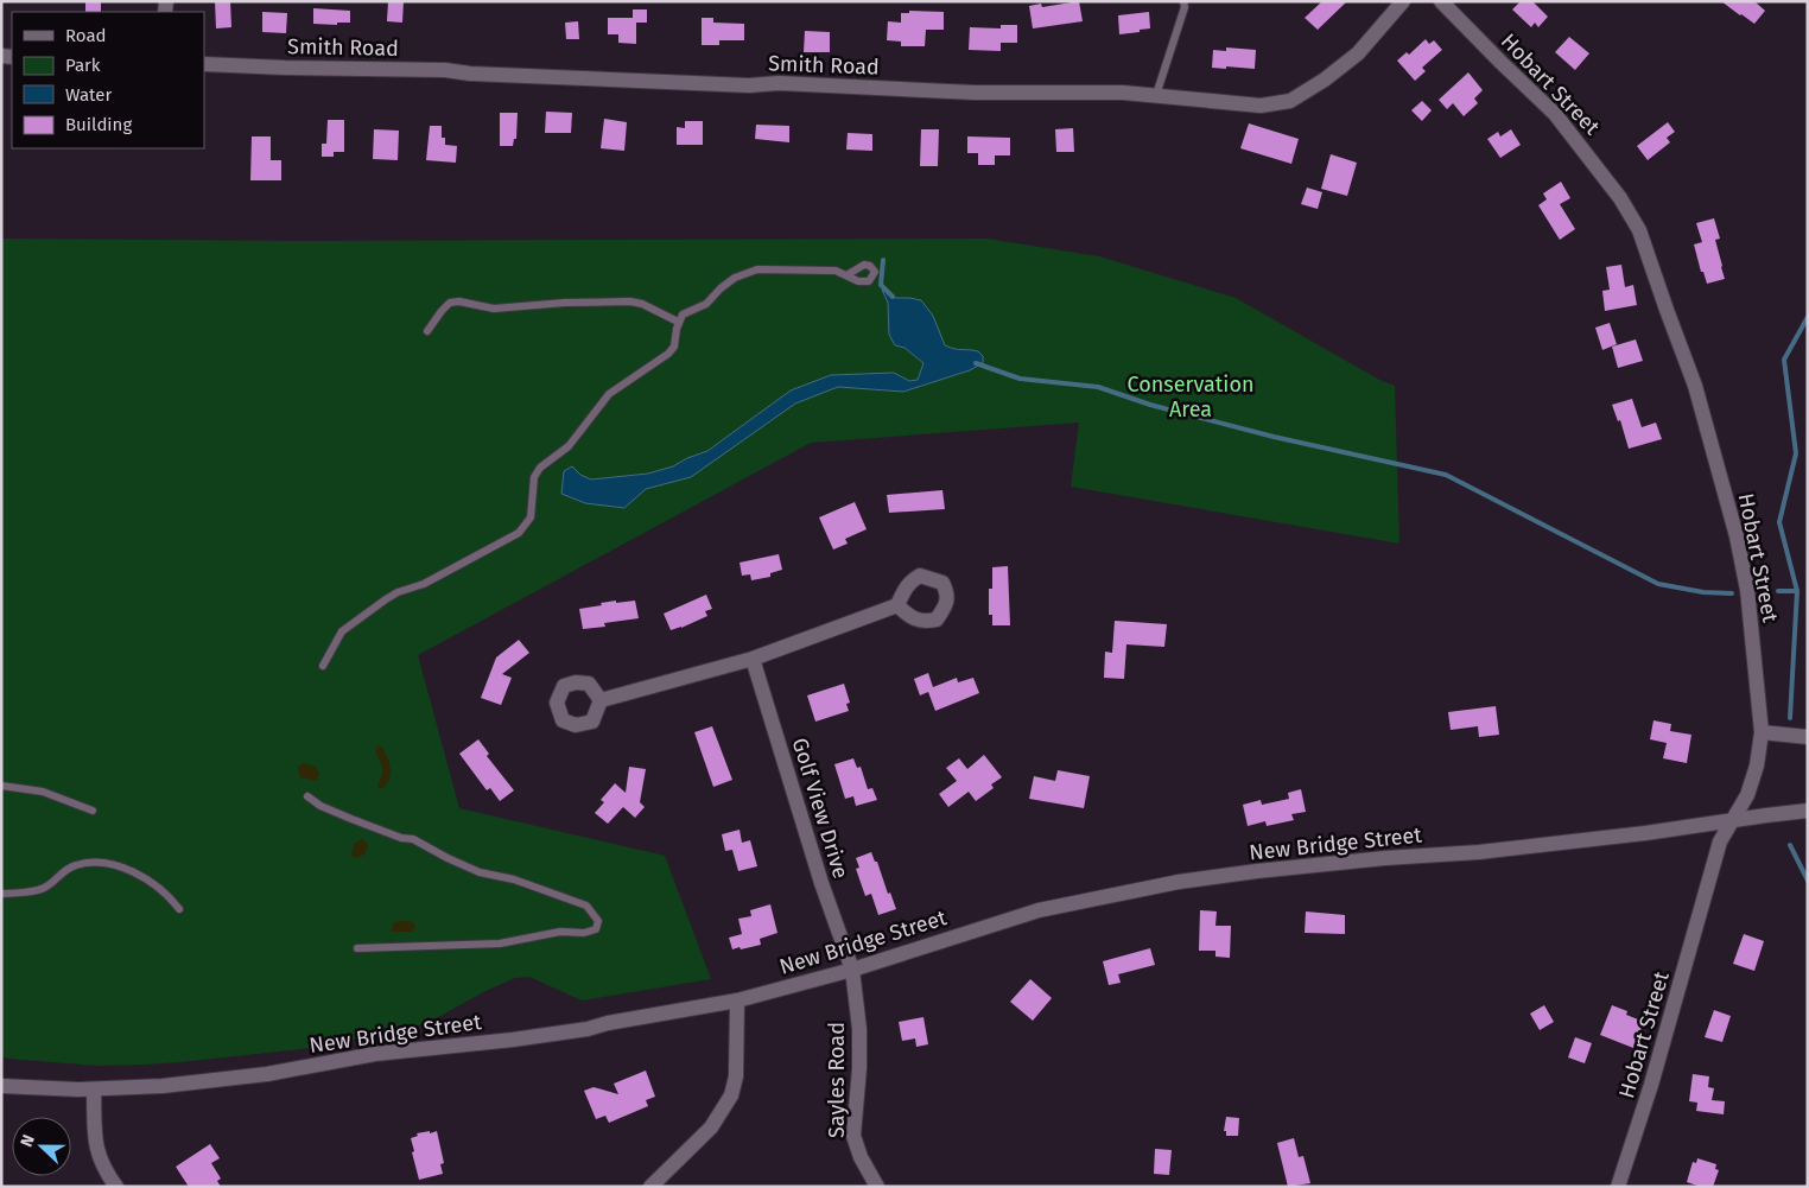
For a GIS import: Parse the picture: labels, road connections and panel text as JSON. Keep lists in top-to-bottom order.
{
  "streets": {
    "street": [
      "Smith Road",
      "Hobart Street",
      "Golf View Drive",
      "New Bridge Street",
      "Sayles Road"
    ]
  },
  "crossings": [
    ["Hobart Street", "New Bridge Street"],
    ["Golf View Drive", "New Bridge Street"],
    ["Golf View Drive", "Sayles Road"],
    ["New Bridge Street", "Sayles Road"]
  ],
  "parks": ["Conservation Area"],
  "legend": [
    "Road",
    "Park",
    "Water",
    "Building"
  ],
  "north": "left"
}
